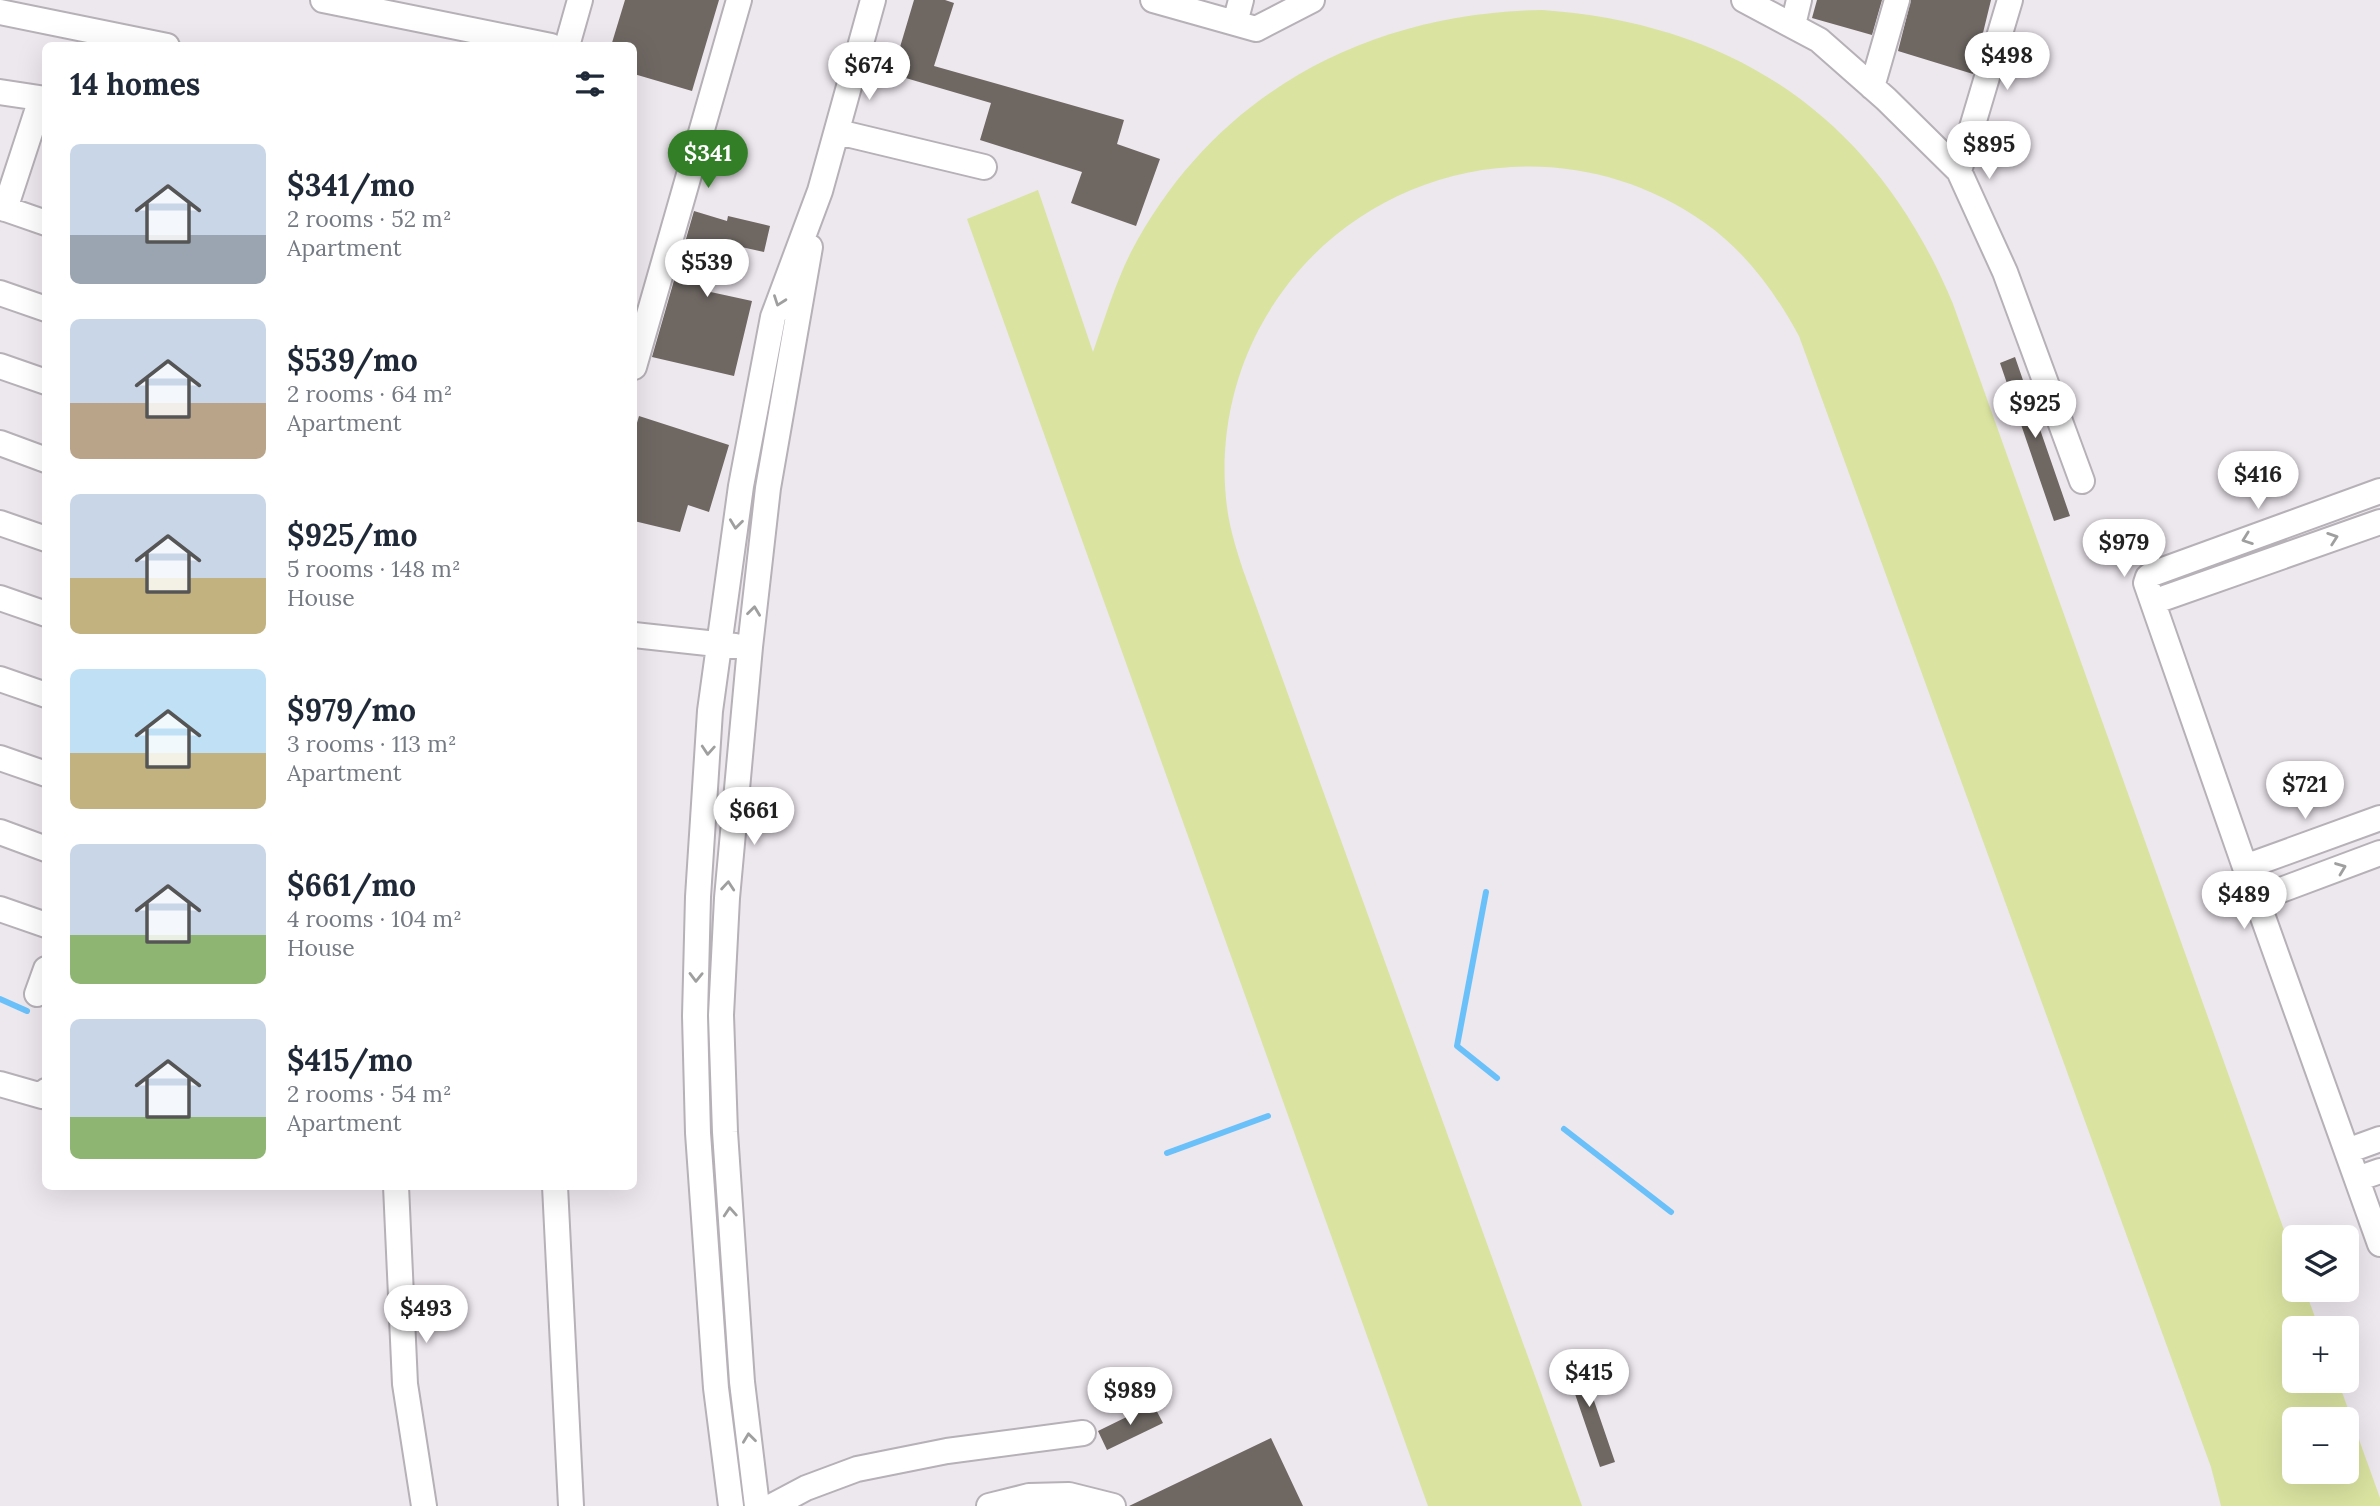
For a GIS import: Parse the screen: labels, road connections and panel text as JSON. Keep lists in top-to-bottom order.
{
  "page": {
    "price": [
      "$498",
      "$674",
      "$895",
      "$341",
      "$539",
      "$925",
      "$416",
      "$979",
      "$721",
      "$661",
      "$489",
      "$493",
      "$415",
      "$989"
    ],
    "heading": "14 homes",
    "list": [
      {
        "name": "$341/mo",
        "note": "2 rooms · 52 m² · Apartment"
      },
      {
        "name": "$539/mo",
        "note": "2 rooms · 64 m² · Apartment"
      },
      {
        "name": "$925/mo",
        "note": "5 rooms · 148 m² · House"
      },
      {
        "name": "$979/mo",
        "note": "3 rooms · 113 m² · Apartment"
      },
      {
        "name": "$661/mo",
        "note": "4 rooms · 104 m² · House"
      },
      {
        "name": "$415/mo",
        "note": "2 rooms · 54 m² · Apartment"
      }
    ],
    "map_buttons": ["+", "−"]
  }
}
